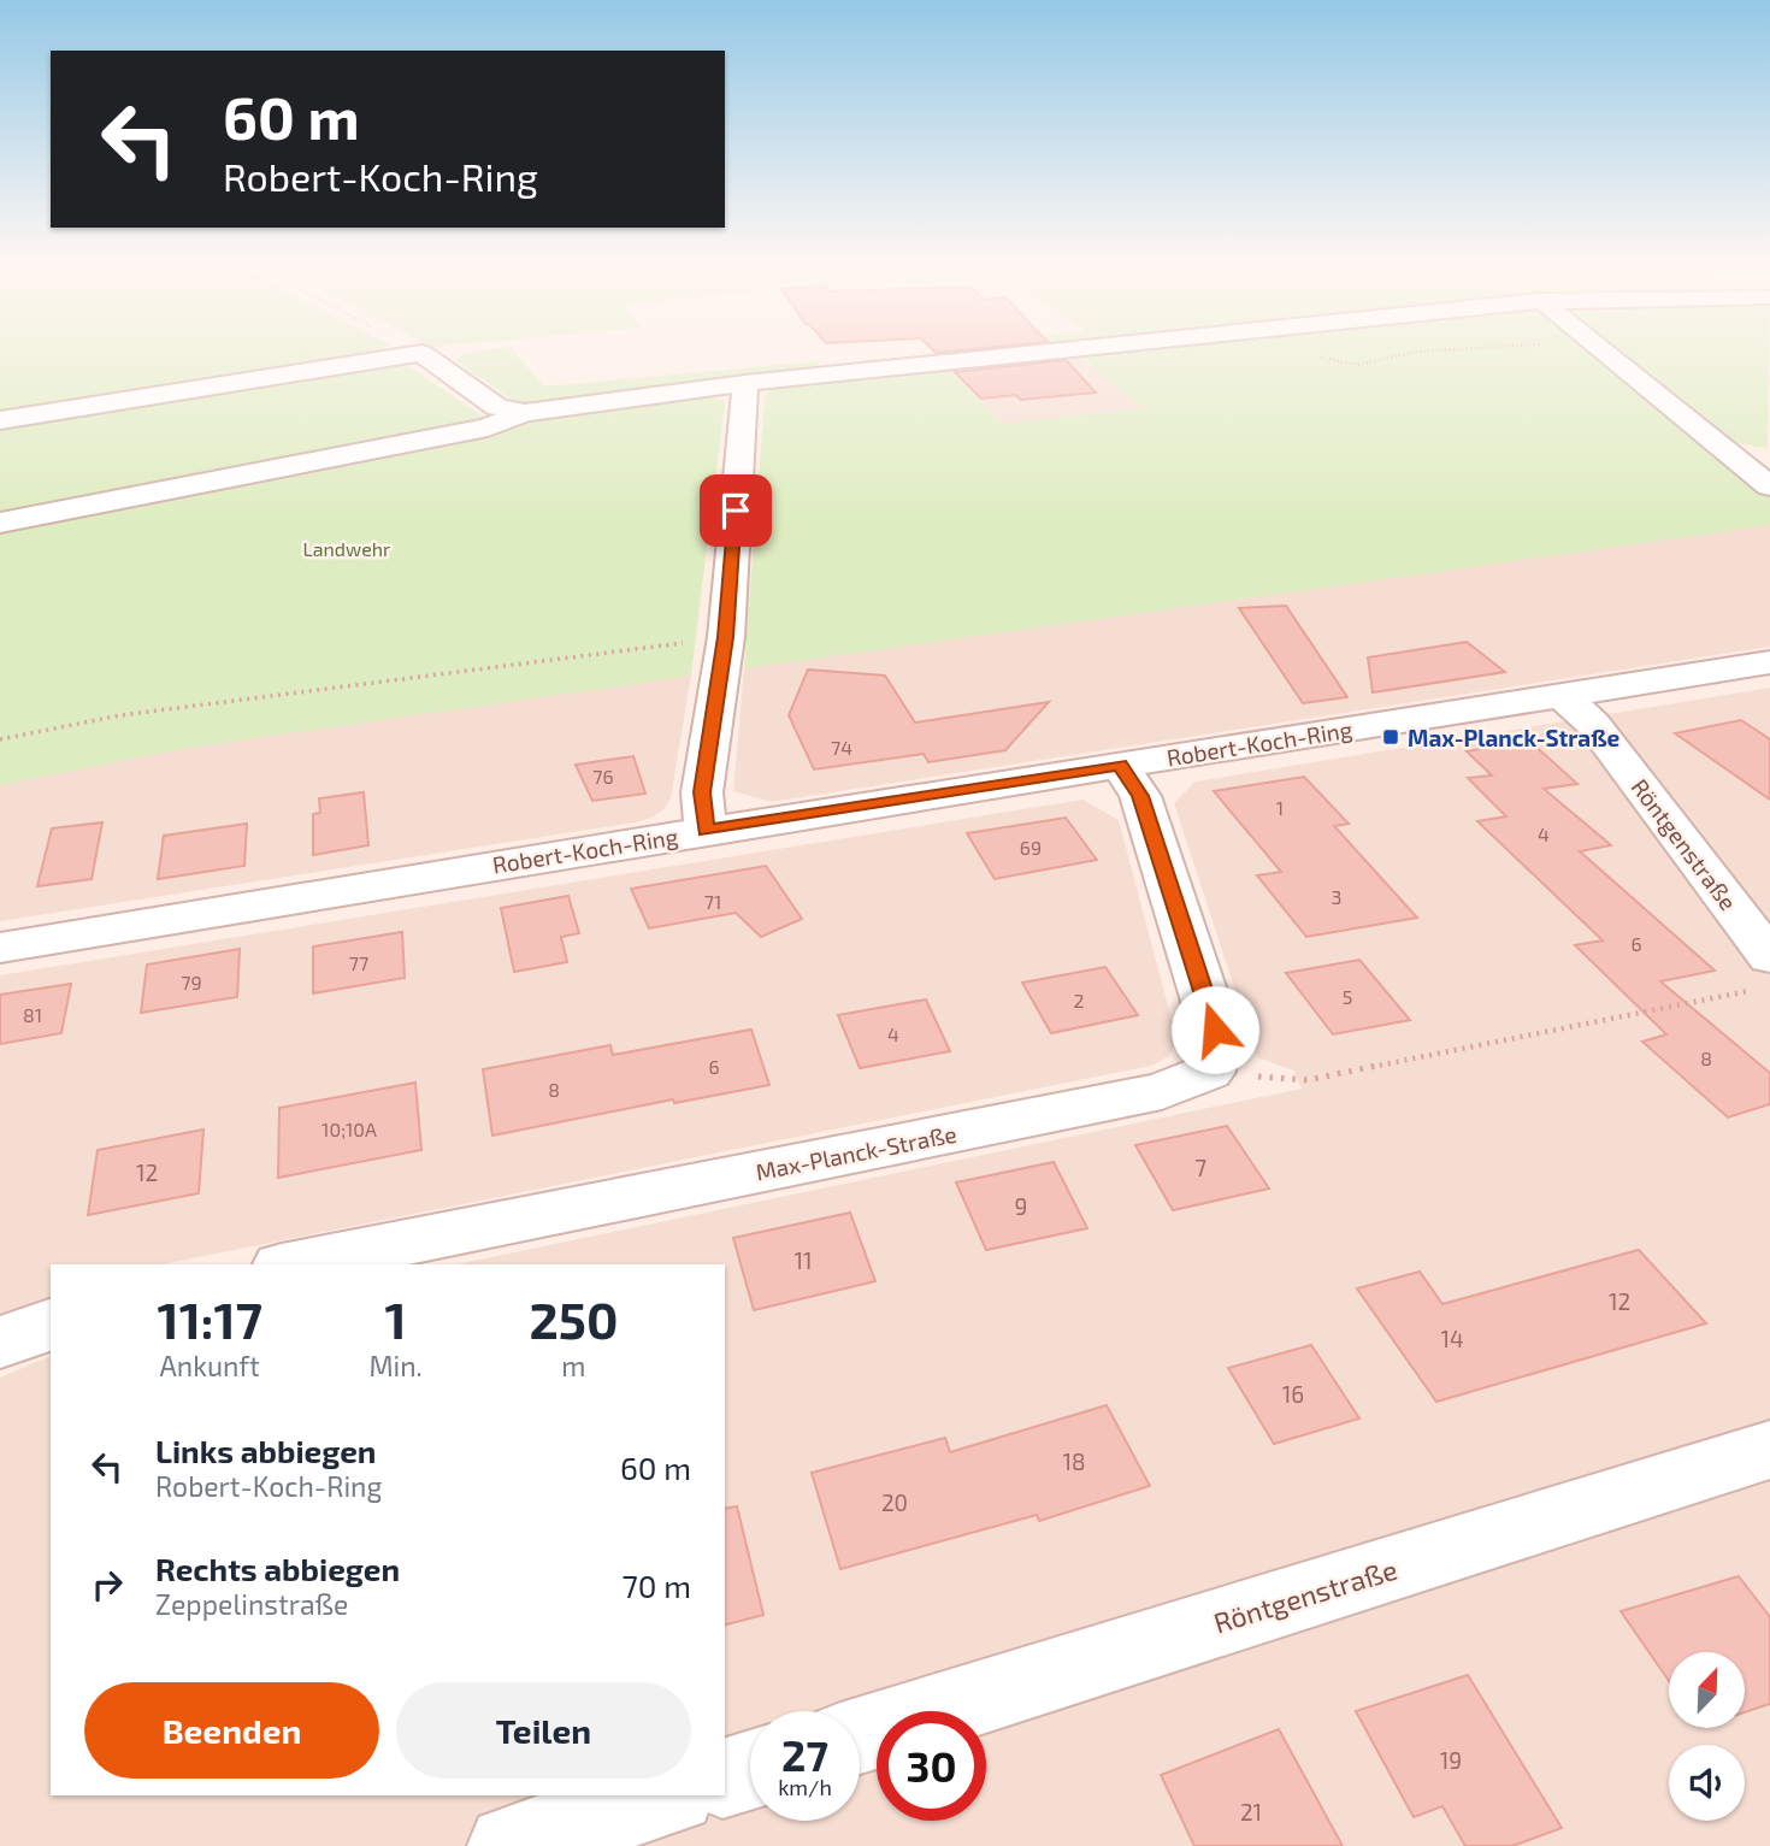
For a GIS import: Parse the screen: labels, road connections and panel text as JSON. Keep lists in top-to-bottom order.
{
  "streets": {
    "street": ["Robert-Koch-Ring", "Röntgenstraße", "Max-Planck-Straße"]
  },
  "crossings": [
    ["Robert-Koch-Ring", "Röntgenstraße"]
  ],
  "parks": ["Landwehr"],
  "places": {
    "transit": ["Max-Planck-Straße"]
  },
  "house_numbers": [
    "74",
    "76",
    "1",
    "4",
    "69",
    "3",
    "71",
    "6",
    "77",
    "79",
    "5",
    "2",
    "81",
    "4",
    "8",
    "6",
    "8",
    "10;10A",
    "7",
    "12",
    "9",
    "11",
    "12",
    "14",
    "16",
    "18",
    "20",
    "19",
    "21"
  ],
  "north": "top right",
  "page": {
    "turn": ["60 m", "Robert-Koch-Ring"],
    "eta": [
      "11:17",
      "Ankunft",
      "1",
      "Min.",
      "250",
      "m"
    ],
    "list": [
      {
        "name": "Links abbiegen",
        "note": "Robert-Koch-Ring",
        "value": "60 m"
      },
      {
        "name": "Rechts abbiegen",
        "note": "Zeppelinstraße",
        "value": "70 m"
      }
    ],
    "buttons": ["Beenden", "Teilen"],
    "speed": "27 km/h",
    "limit": "30"
  }
}
